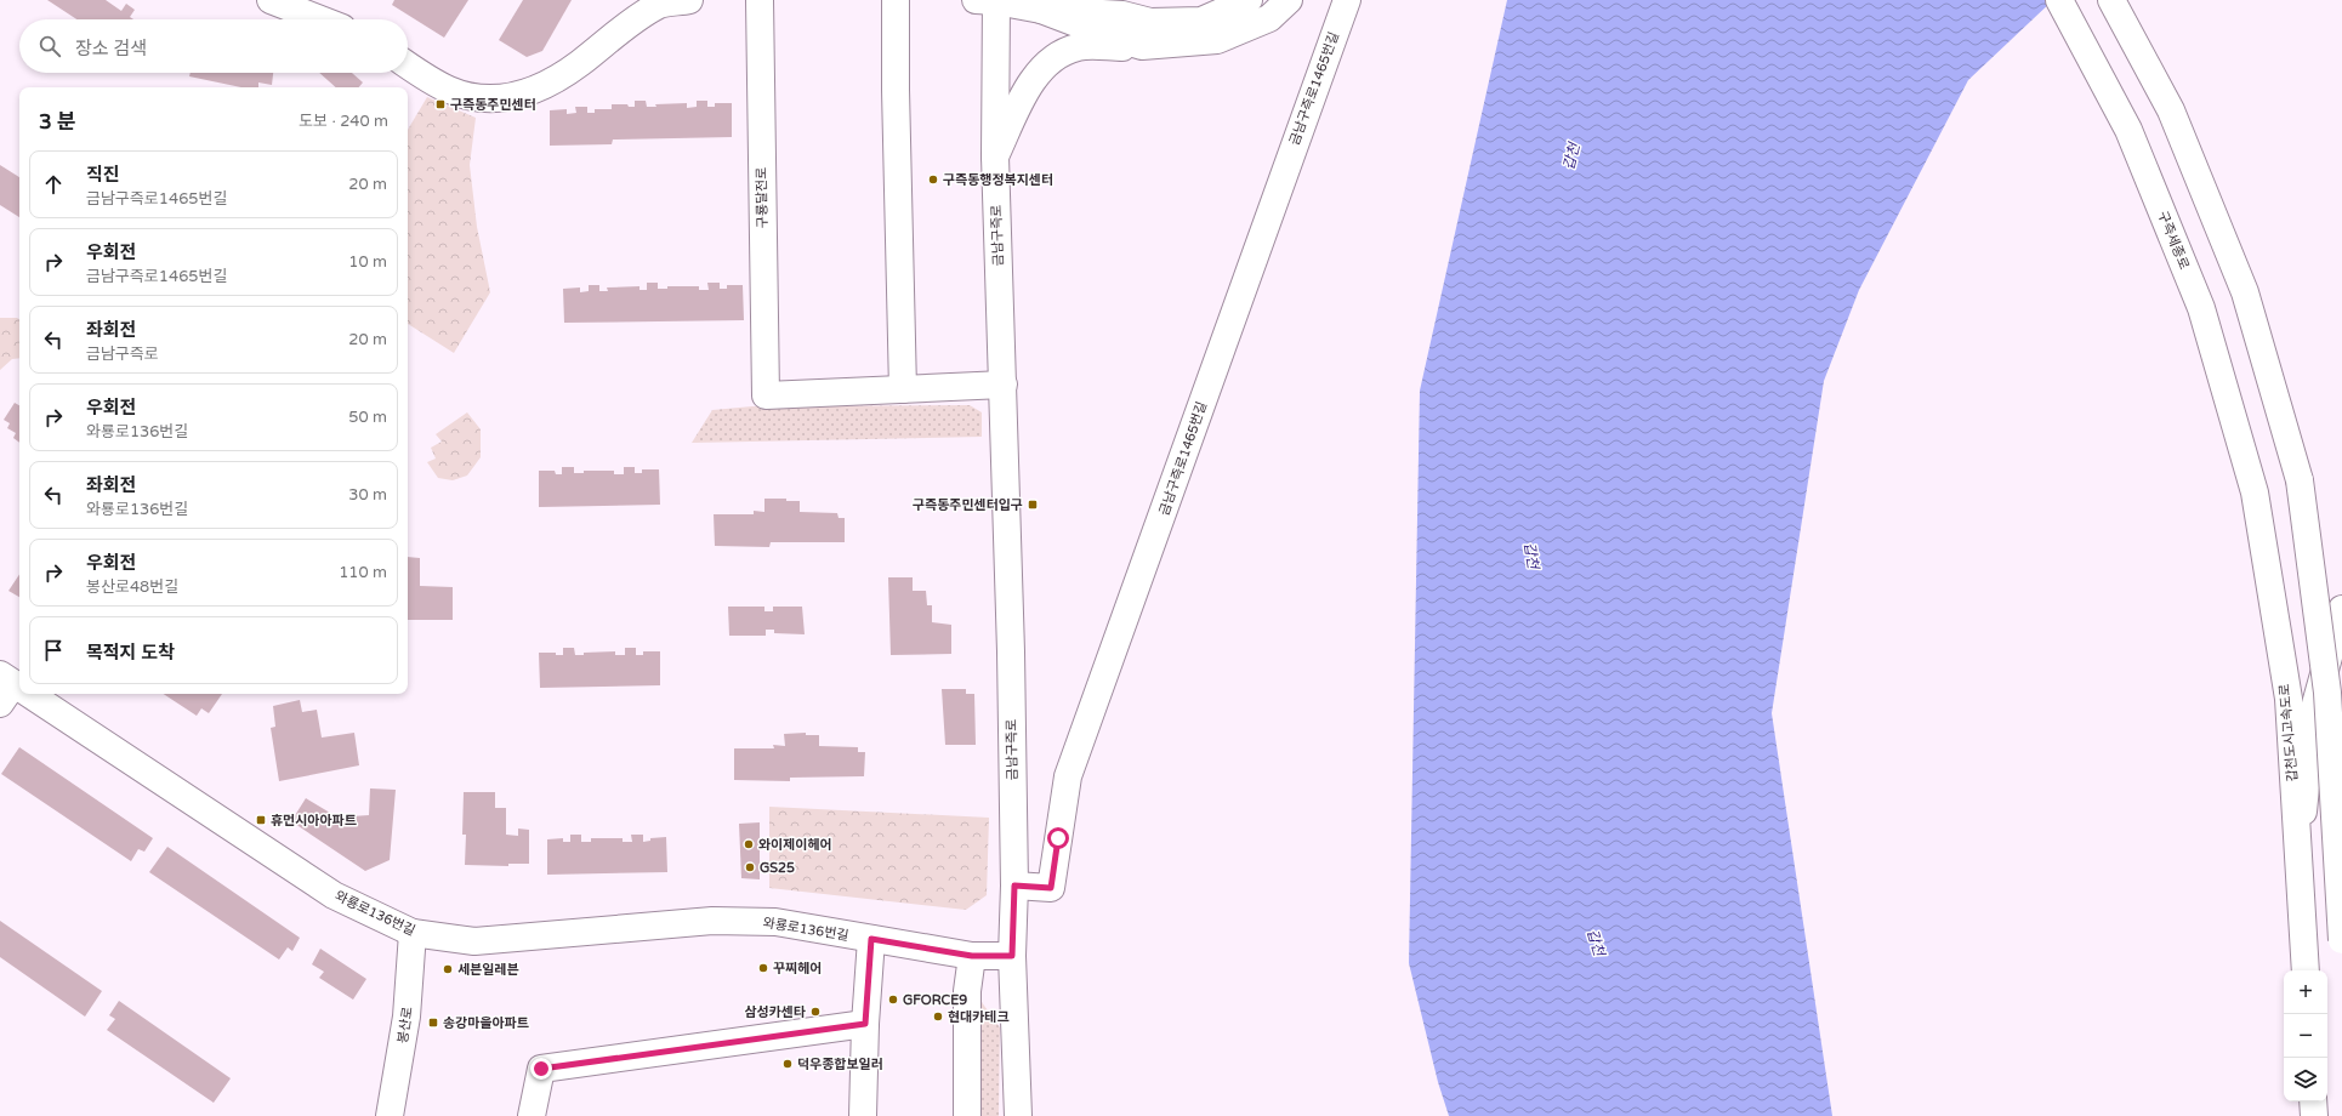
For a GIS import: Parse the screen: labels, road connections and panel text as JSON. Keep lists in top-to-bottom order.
{
  "streets": {
    "main road": [
      "금남구즉로1465번길",
      "구룡달전로",
      "금남구즉로",
      "구즉세종로",
      "갑천도시고속도로",
      "와룡로136번길",
      "봉산로"
    ]
  },
  "crossings": [
    ["금남구즉로1465번길", "금남구즉로"],
    ["금남구즉로", "와룡로136번길"],
    ["구즉세종로", "갑천도시고속도로"],
    ["와룡로136번길", "봉산로"]
  ],
  "water": ["갑천"],
  "places": {
    "transit": [
      "구즉동주민센터",
      "구즉동주민센터입구",
      "휴먼시아아파트",
      "송강마을아파트"
    ],
    "other": [
      "구즉동행정복지센터",
      "와이제이헤어",
      "GS25",
      "꾸찌헤어",
      "세븐일레븐",
      "GFORCE9",
      "삼성카센타",
      "현대카테크",
      "덕우종합보일러"
    ]
  },
  "page": {
    "search": "장소 검색",
    "heading": ["3 분", "도보 · 240 m"],
    "list": [
      ["직진", "금남구즉로1465번길", "20 m"],
      ["우회전", "금남구즉로1465번길", "10 m"],
      ["좌회전", "금남구즉로", "20 m"],
      ["우회전", "와룡로136번길", "50 m"],
      ["좌회전", "와룡로136번길", "30 m"],
      ["우회전", "봉산로48번길", "110 m"],
      "목적지 도착"
    ],
    "map_buttons": ["+", "−"]
  }
}
